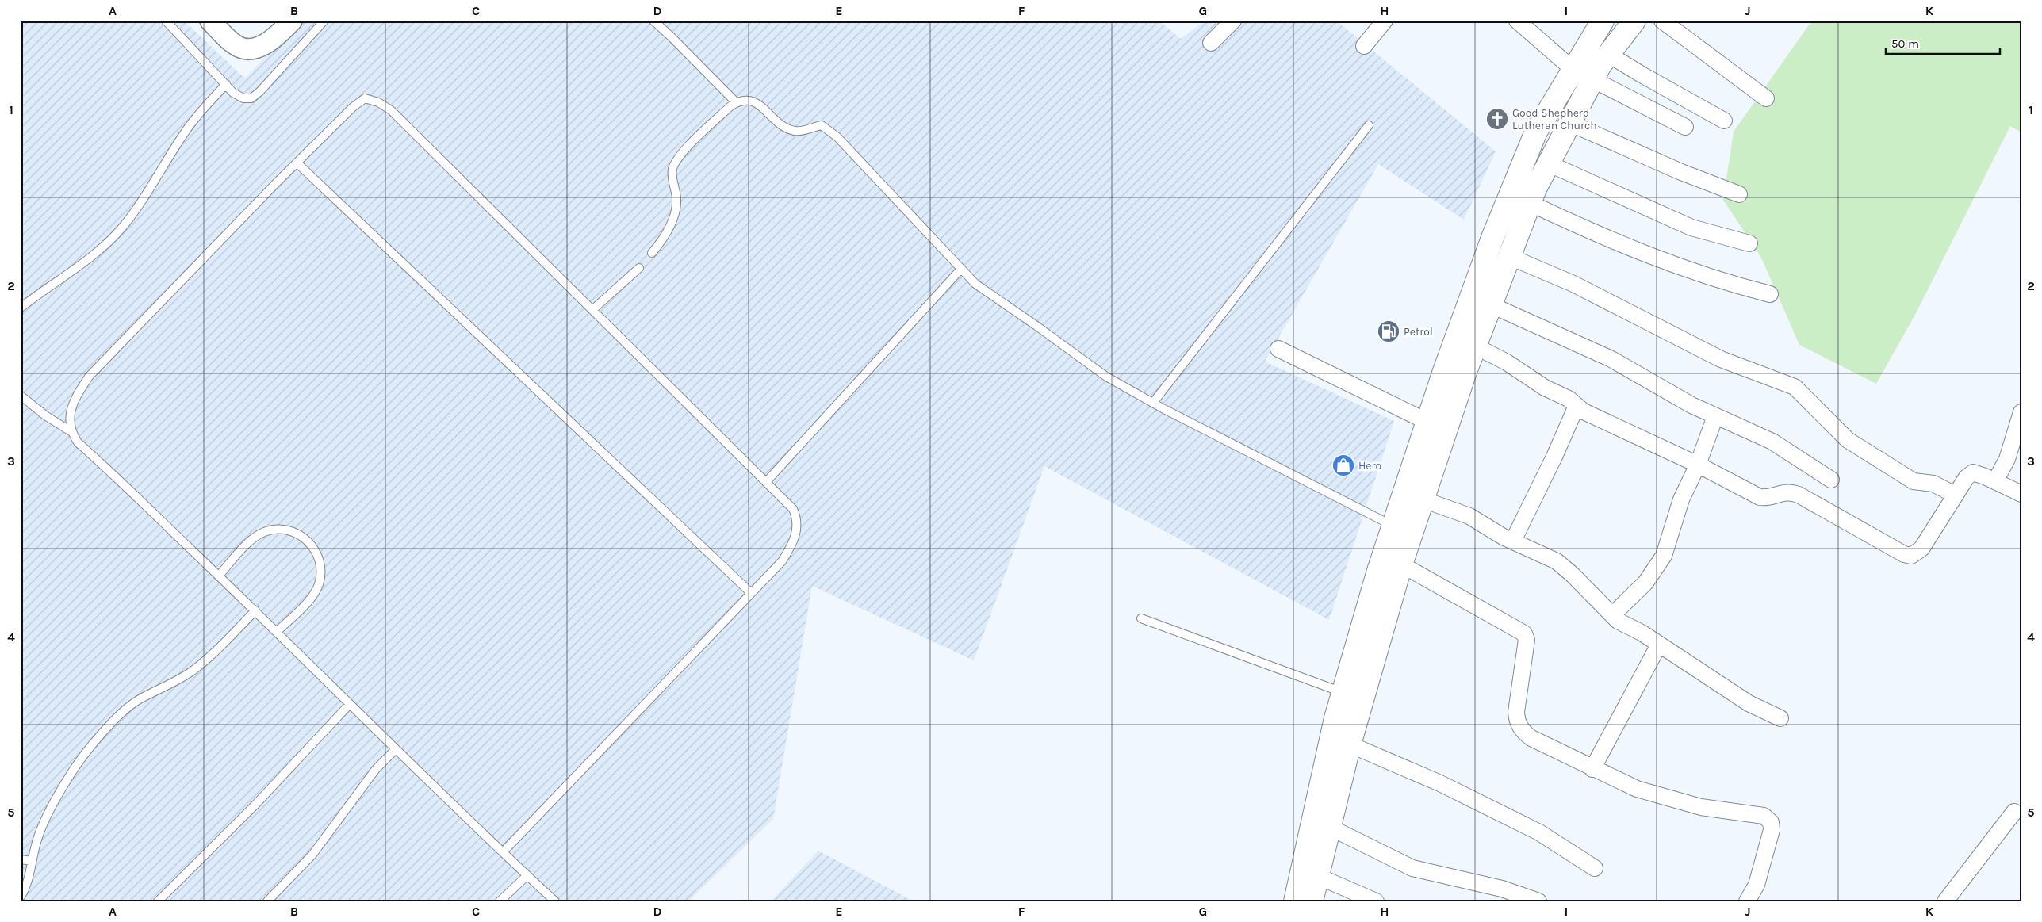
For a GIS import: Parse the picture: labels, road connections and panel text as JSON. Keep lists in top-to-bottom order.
{
  "places": {
    "church": ["Good Shepherd Lutheran Church"],
    "fuel station": ["Petrol"],
    "shop": ["Hero"]
  },
  "scale_bar": "50 m",
  "grid": {
    "columns": [
      "A",
      "B",
      "C",
      "D",
      "E",
      "F",
      "G",
      "H",
      "I",
      "J",
      "K"
    ],
    "rows": [
      "1",
      "2",
      "3",
      "4",
      "5"
    ]
  }
}
